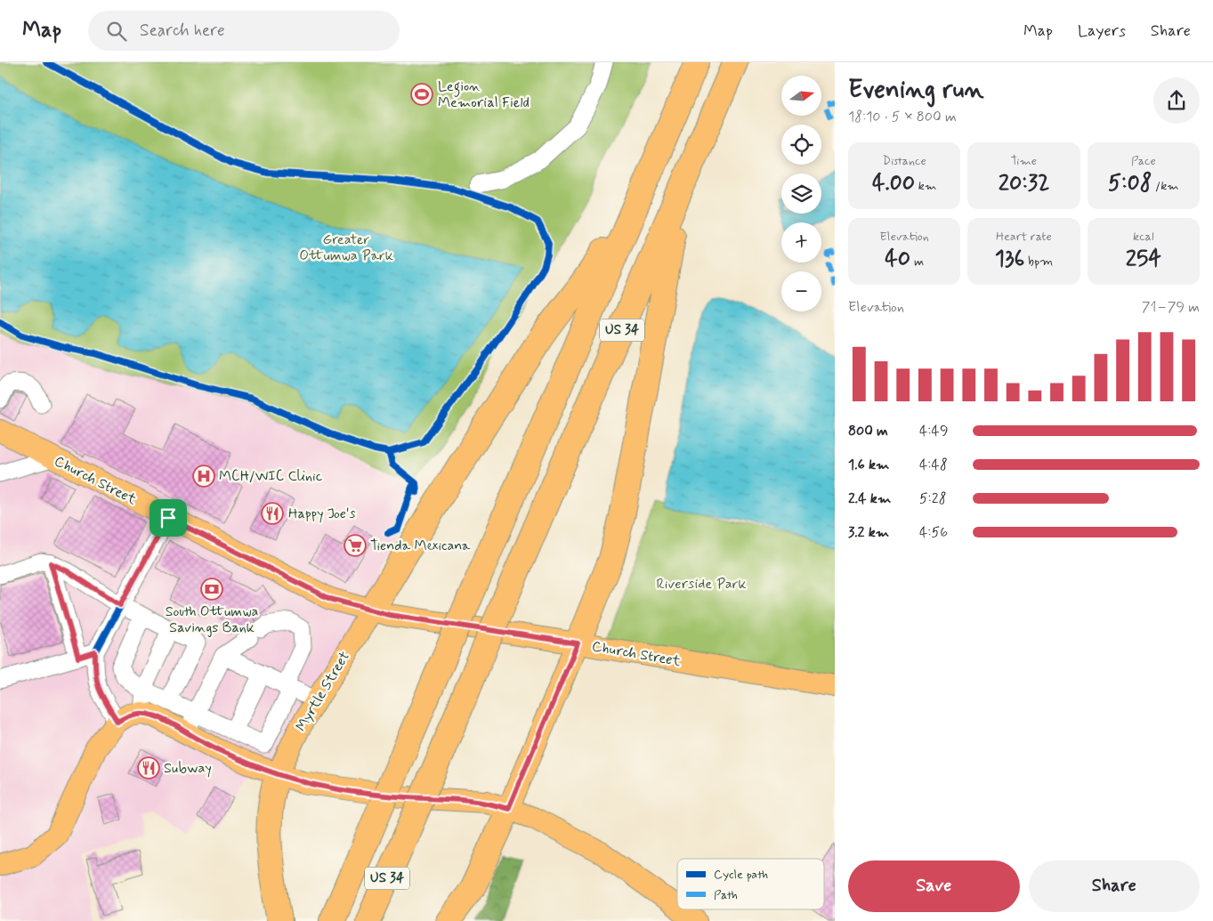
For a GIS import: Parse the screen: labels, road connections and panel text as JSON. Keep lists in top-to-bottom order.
{
  "streets": {
    "highway": ["US 34"],
    "main road": ["Church Street", "Myrtle Street"]
  },
  "crossings": [
    ["Church Street", "Myrtle Street"]
  ],
  "parks": ["Greater Ottumwa Park", "Riverside Park"],
  "places": {
    "sports": ["Legion Memorial Field"],
    "hospital": ["MCH/WIC Clinic"],
    "restaurant": ["Happy Joe's", "Subway"],
    "supermarket": ["Tienda Mexicana"],
    "bank": ["South Ottumwa Savings Bank"]
  },
  "legend": ["Cycle path", "Path"],
  "north": "right",
  "page": {
    "header": "Map",
    "search": "Search here",
    "nav": ["Map", "Layers", "Share"],
    "heading": ["Evening run", "18:10 · 5 × 800 m"],
    "map_buttons": ["+", "−"],
    "stats": [
      ["Distance", "4.00 km"],
      ["Time", "20:32"],
      ["Pace", "5:08 /km"],
      ["Elevation", "40 m"],
      ["Heart rate", "136 bpm"],
      ["kcal", "254"]
    ],
    "chart": ["Elevation", "71–79 m"],
    "list": [
      {
        "name": "800 m",
        "note": "4:49"
      },
      {
        "name": "1.6 km",
        "note": "4:48"
      },
      {
        "name": "2.4 km",
        "note": "5:28"
      },
      {
        "name": "3.2 km",
        "note": "4:56"
      }
    ],
    "buttons": ["Save", "Share"]
  }
}
